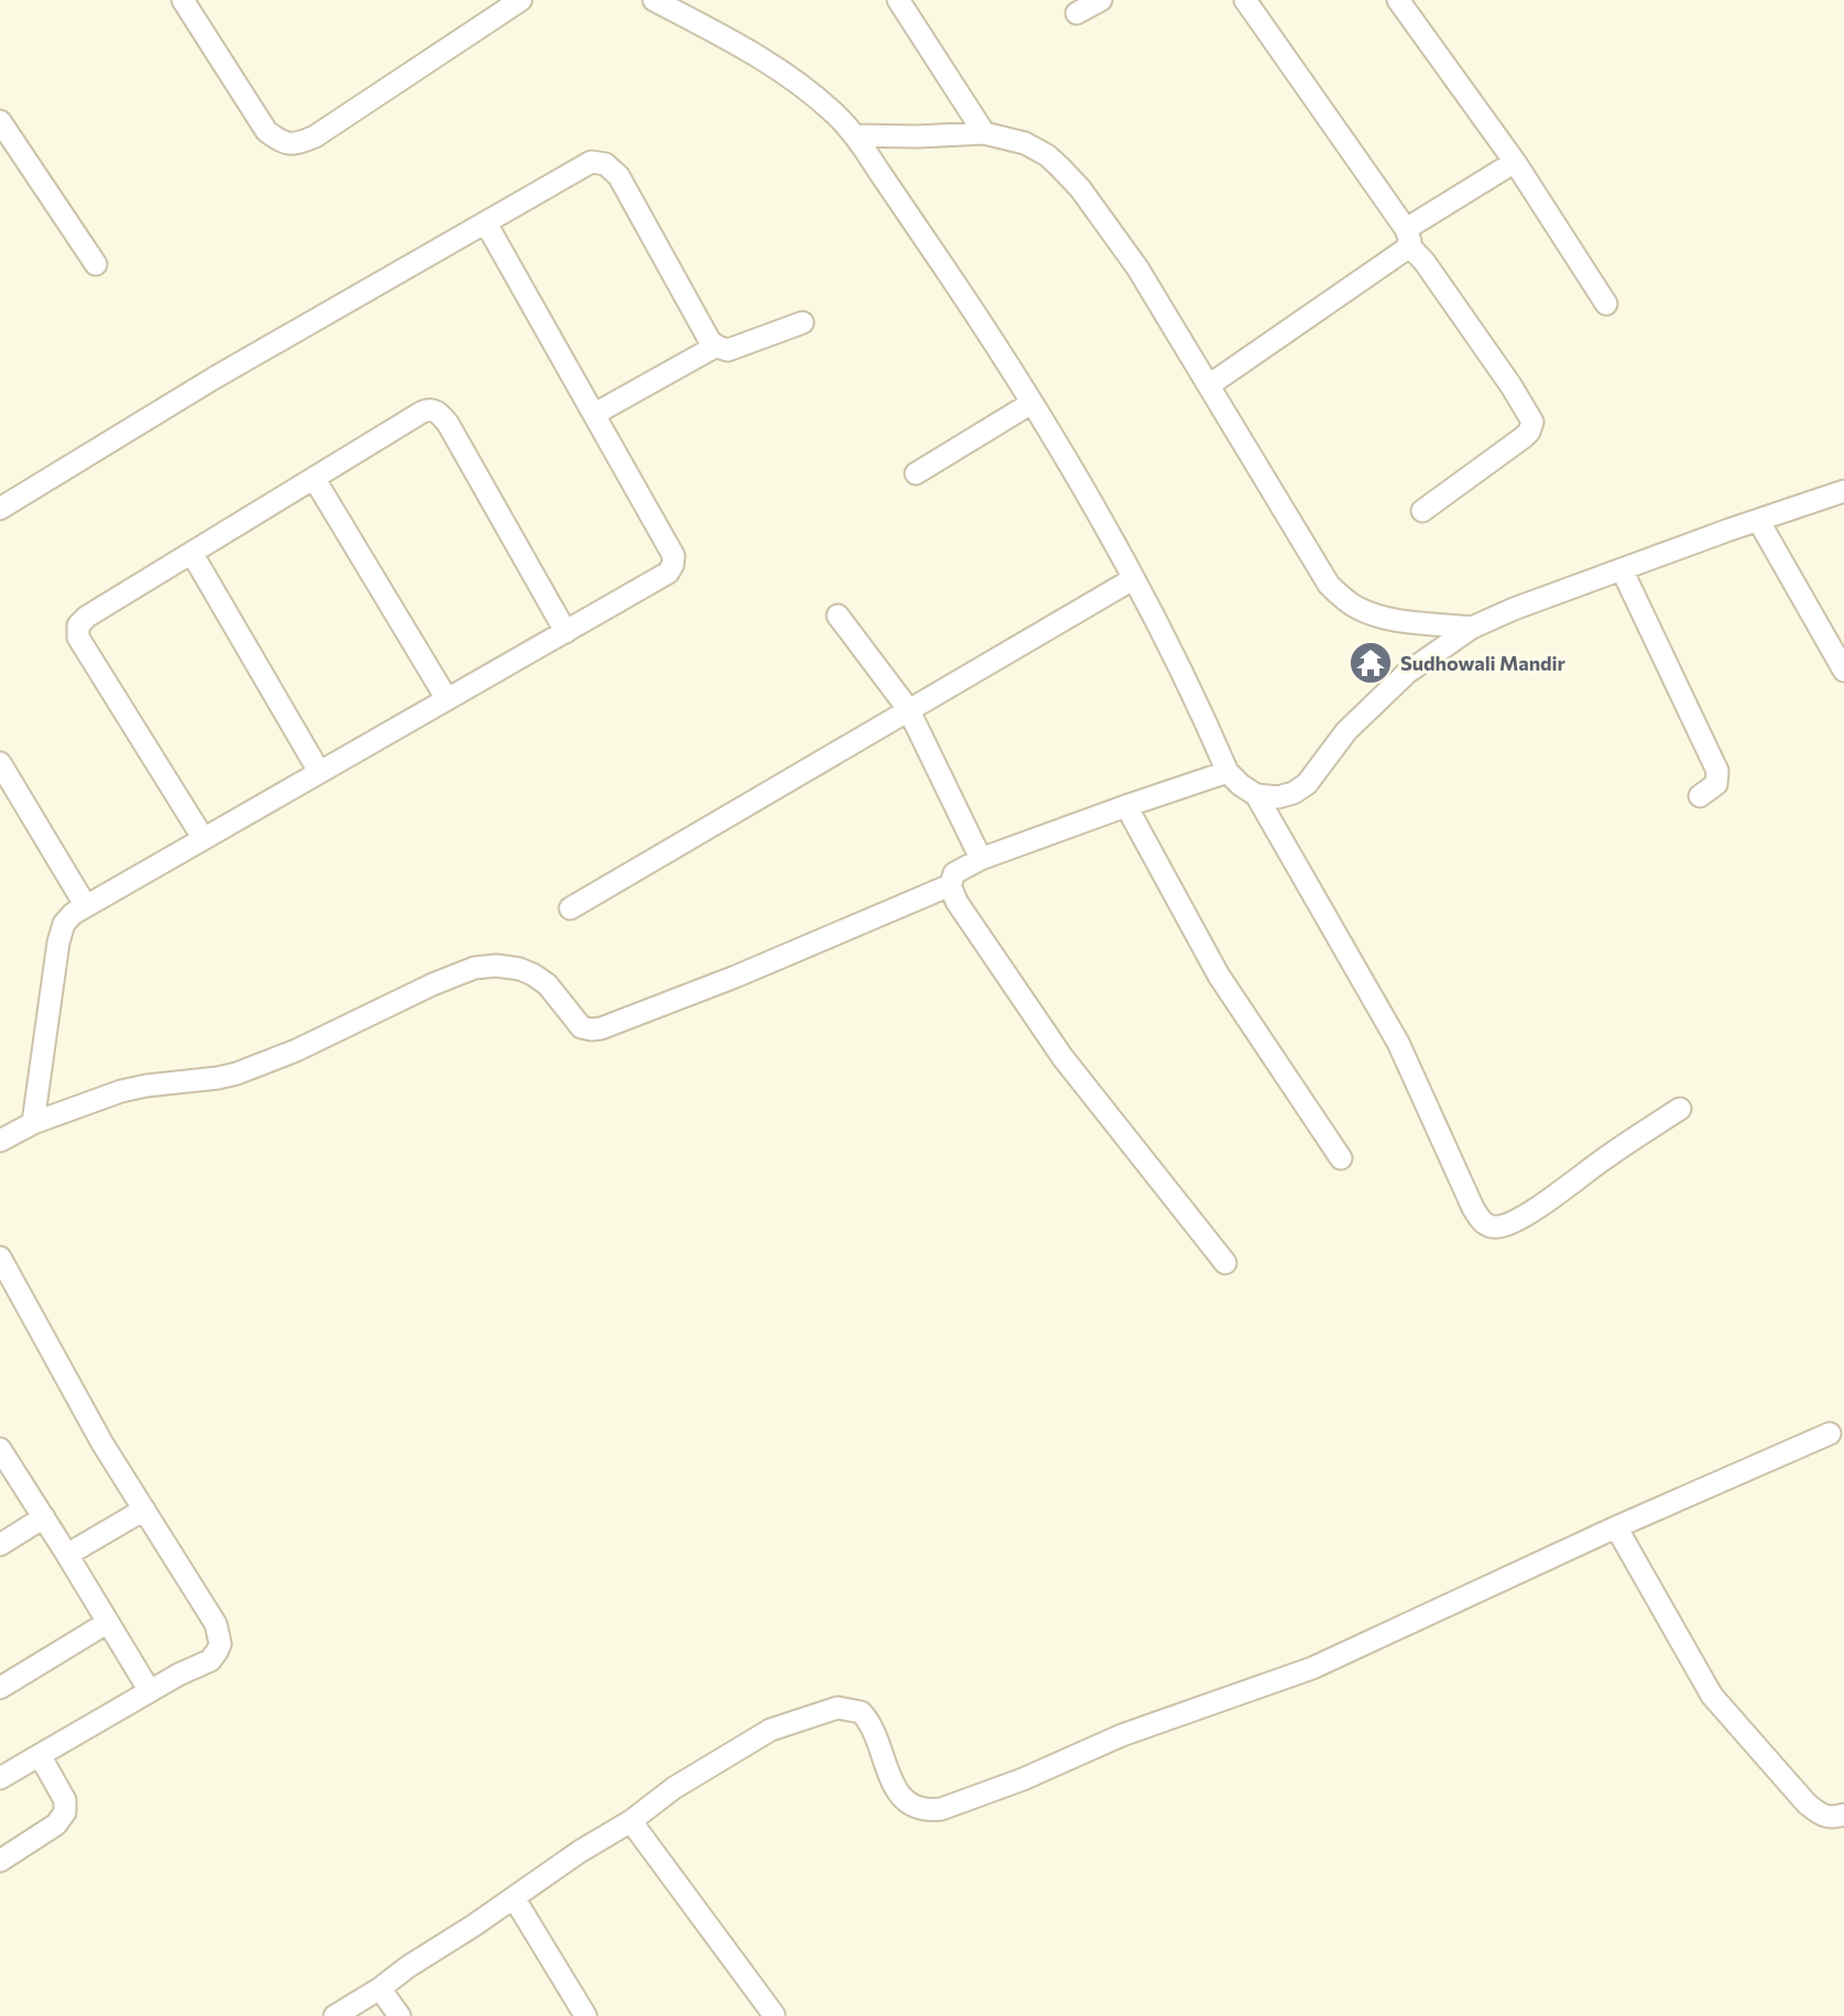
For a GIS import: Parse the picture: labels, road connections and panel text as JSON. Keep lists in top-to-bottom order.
{
  "places": {
    "temple": ["Sudhowali Mandir"]
  }
}
